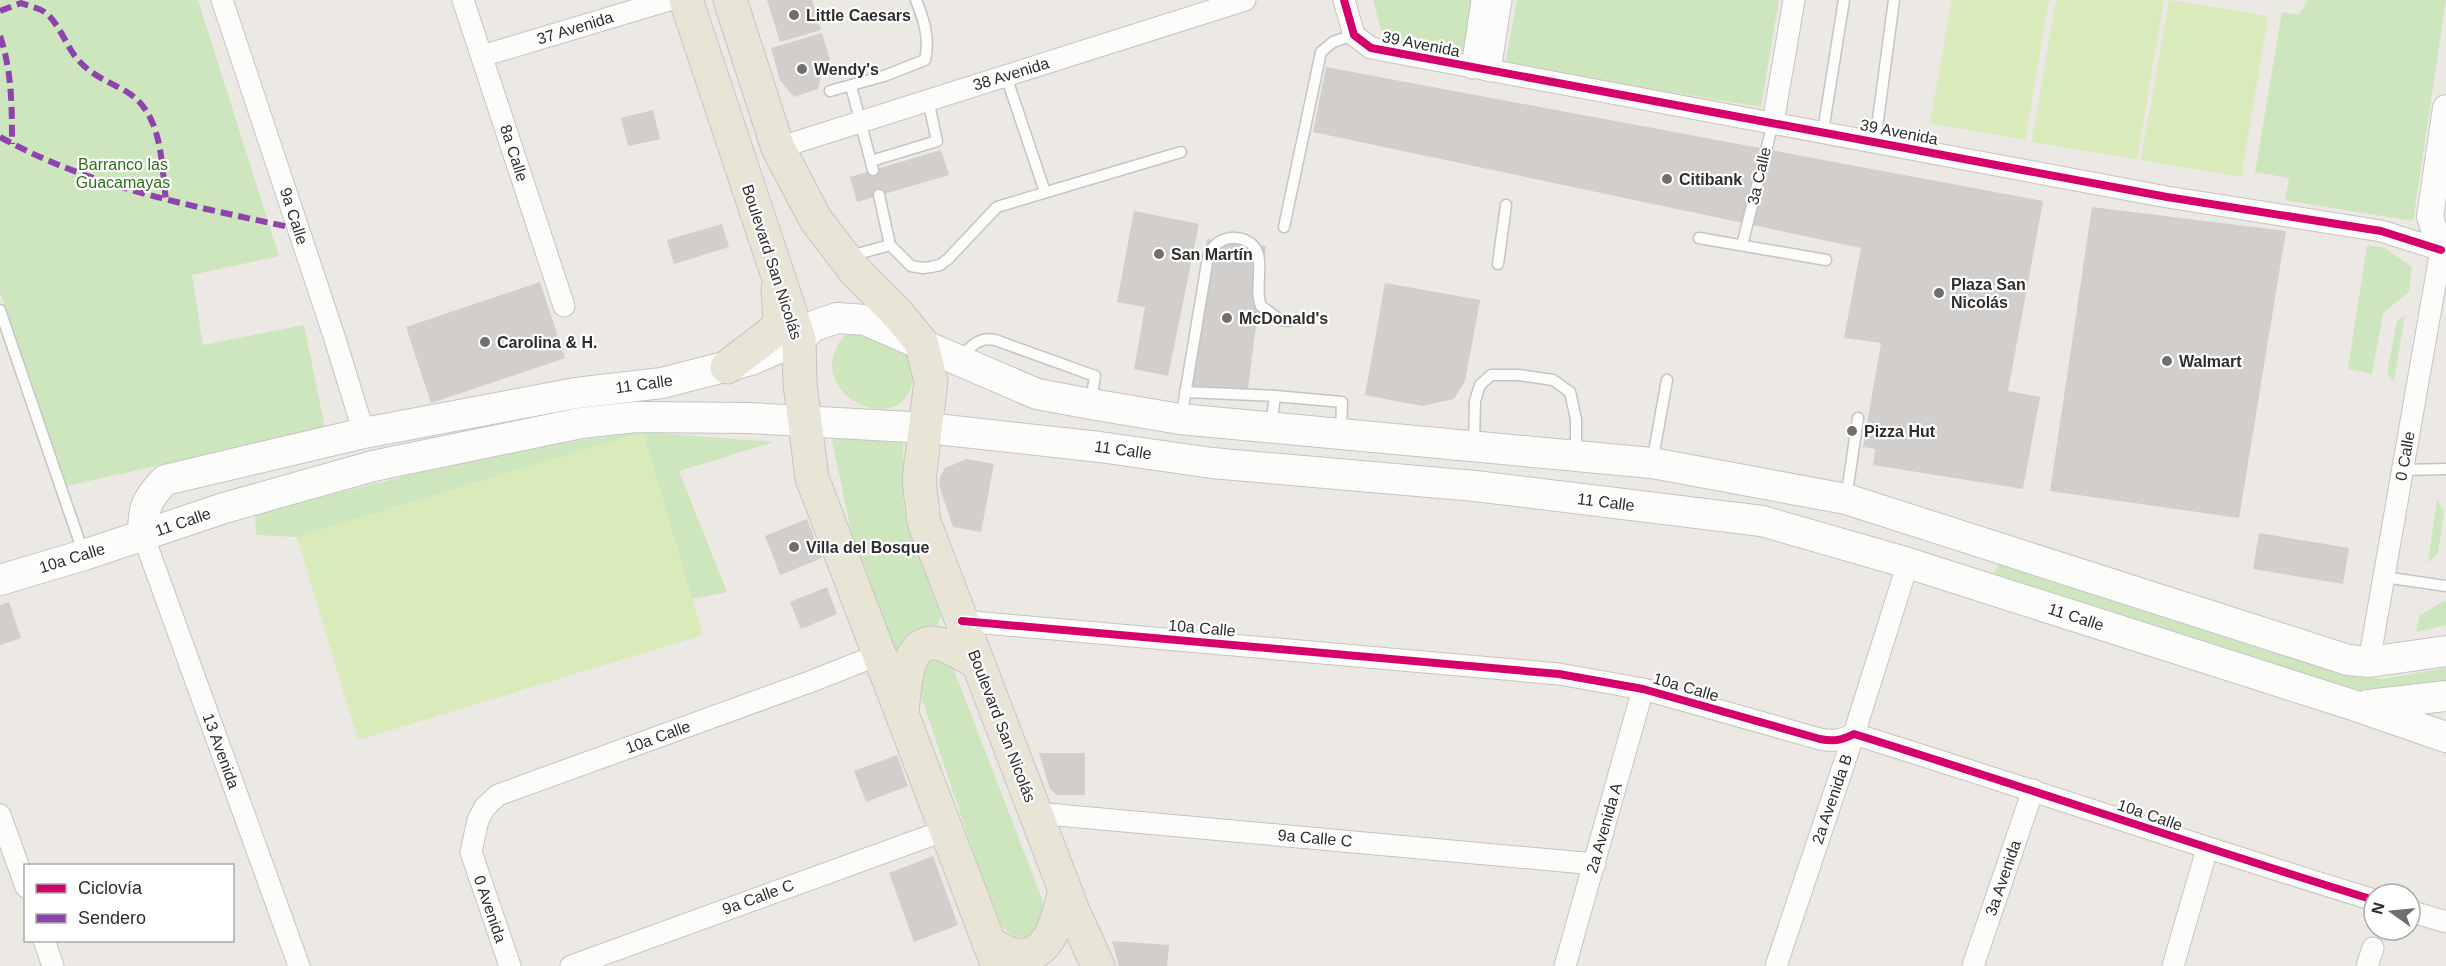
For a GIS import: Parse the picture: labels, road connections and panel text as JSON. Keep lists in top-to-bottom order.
{
  "streets": {
    "main road": ["Boulevard San Nicolás", "11 Calle", "10a Calle"],
    "street": [
      "37 Avenida",
      "39 Avenida",
      "38 Avenida",
      "8a Calle",
      "3a Calle",
      "9a Calle",
      "0 Calle",
      "13 Avenida",
      "2a Avenida B",
      "2a Avenida A",
      "9a Calle C",
      "3a Avenida",
      "0 Avenida"
    ]
  },
  "crossings": [
    ["37 Avenida", "8a Calle"],
    ["39 Avenida", "3a Calle"],
    ["39 Avenida", "0 Calle"],
    ["38 Avenida", "Boulevard San Nicolás"],
    ["9a Calle", "11 Calle"],
    ["Boulevard San Nicolás", "11 Calle"],
    ["Boulevard San Nicolás", "10a Calle"],
    ["Boulevard San Nicolás", "9a Calle C"],
    ["11 Calle", "0 Calle"],
    ["11 Calle", "10a Calle"],
    ["11 Calle", "13 Avenida"],
    ["11 Calle", "2a Avenida B"],
    ["10a Calle", "13 Avenida"],
    ["10a Calle", "2a Avenida B"],
    ["10a Calle", "2a Avenida A"],
    ["10a Calle", "3a Avenida"],
    ["10a Calle", "0 Avenida"],
    ["2a Avenida A", "9a Calle C"]
  ],
  "parks": ["Barranco las Guacamayas"],
  "places": [
    "Little Caesars",
    "Wendy's",
    "Citibank",
    "San Martín",
    "Plaza San Nicolás",
    "McDonald's",
    "Carolina & H.",
    "Walmart",
    "Pizza Hut",
    "Villa del Bosque"
  ],
  "legend": ["Ciclovía", "Sendero"],
  "north": "left"
}
